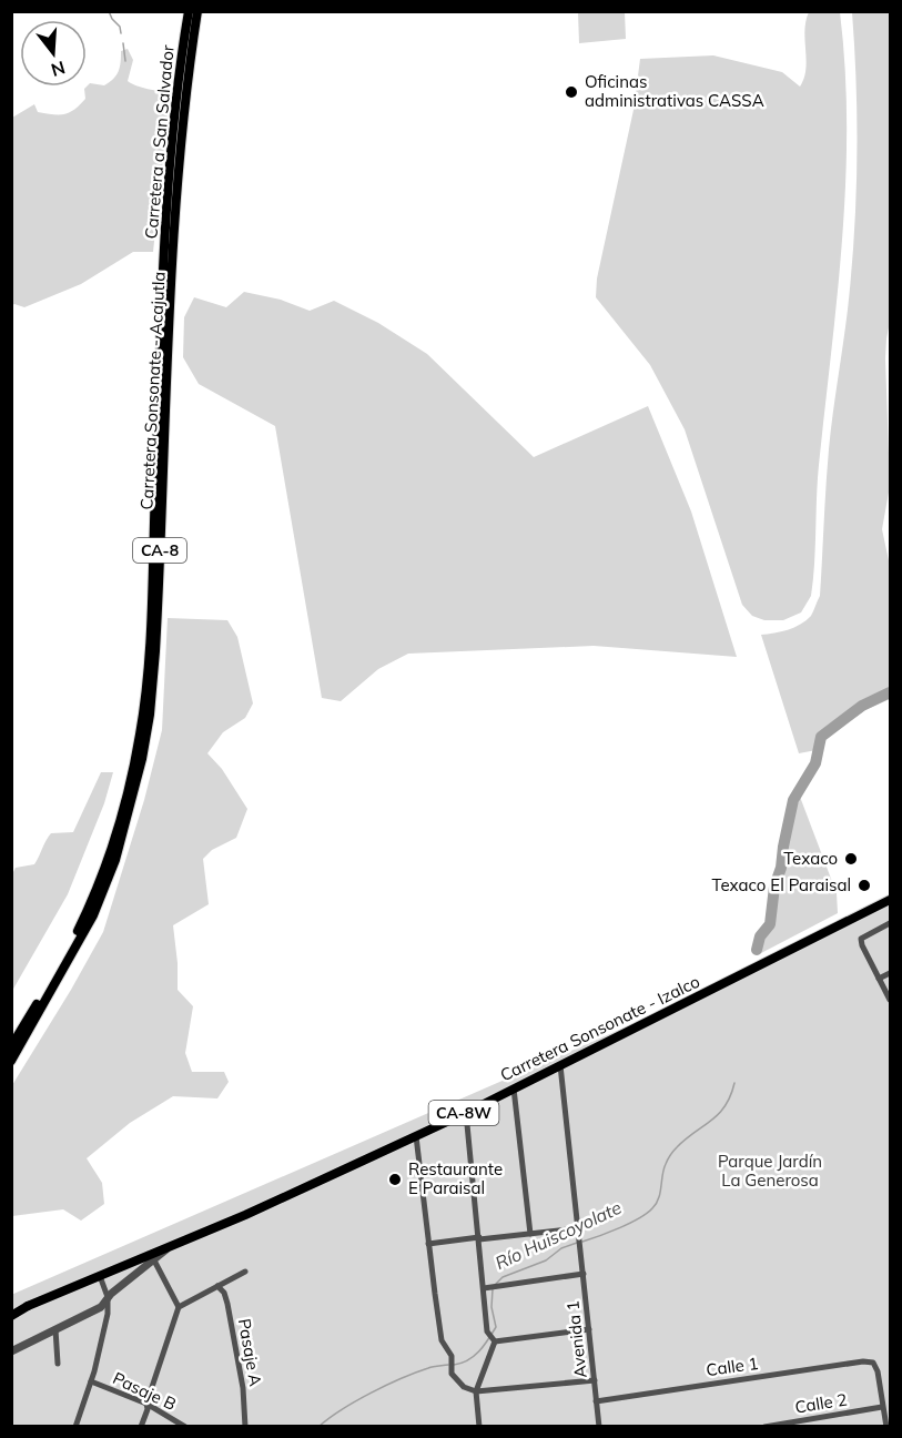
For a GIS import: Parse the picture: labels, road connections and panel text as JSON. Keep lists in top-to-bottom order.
{
  "streets": {
    "main road": [
      "Carretera a San Salvador",
      "Carretera Sonsonate - Acajutla",
      "CA-8",
      "Carretera Sonsonate - Izalco",
      "CA-8W"
    ],
    "street": [
      "Avenida 1",
      "Pasaje A",
      "Calle 1",
      "Pasaje B",
      "Calle 2"
    ]
  },
  "crossings": [
    ["Carretera Sonsonate - Izalco", "Avenida 1"],
    ["Avenida 1", "Calle 1"],
    ["Calle 1", "Calle 2"]
  ],
  "water": ["Río Huiscoyolate"],
  "parks": ["Parque Jardín La Generosa"],
  "places": [
    "Oficinas administrativas CASSA",
    "Texaco",
    "Texaco El Paraisal",
    "Restaurante E Paraisal"
  ],
  "north": "bottom"
}
